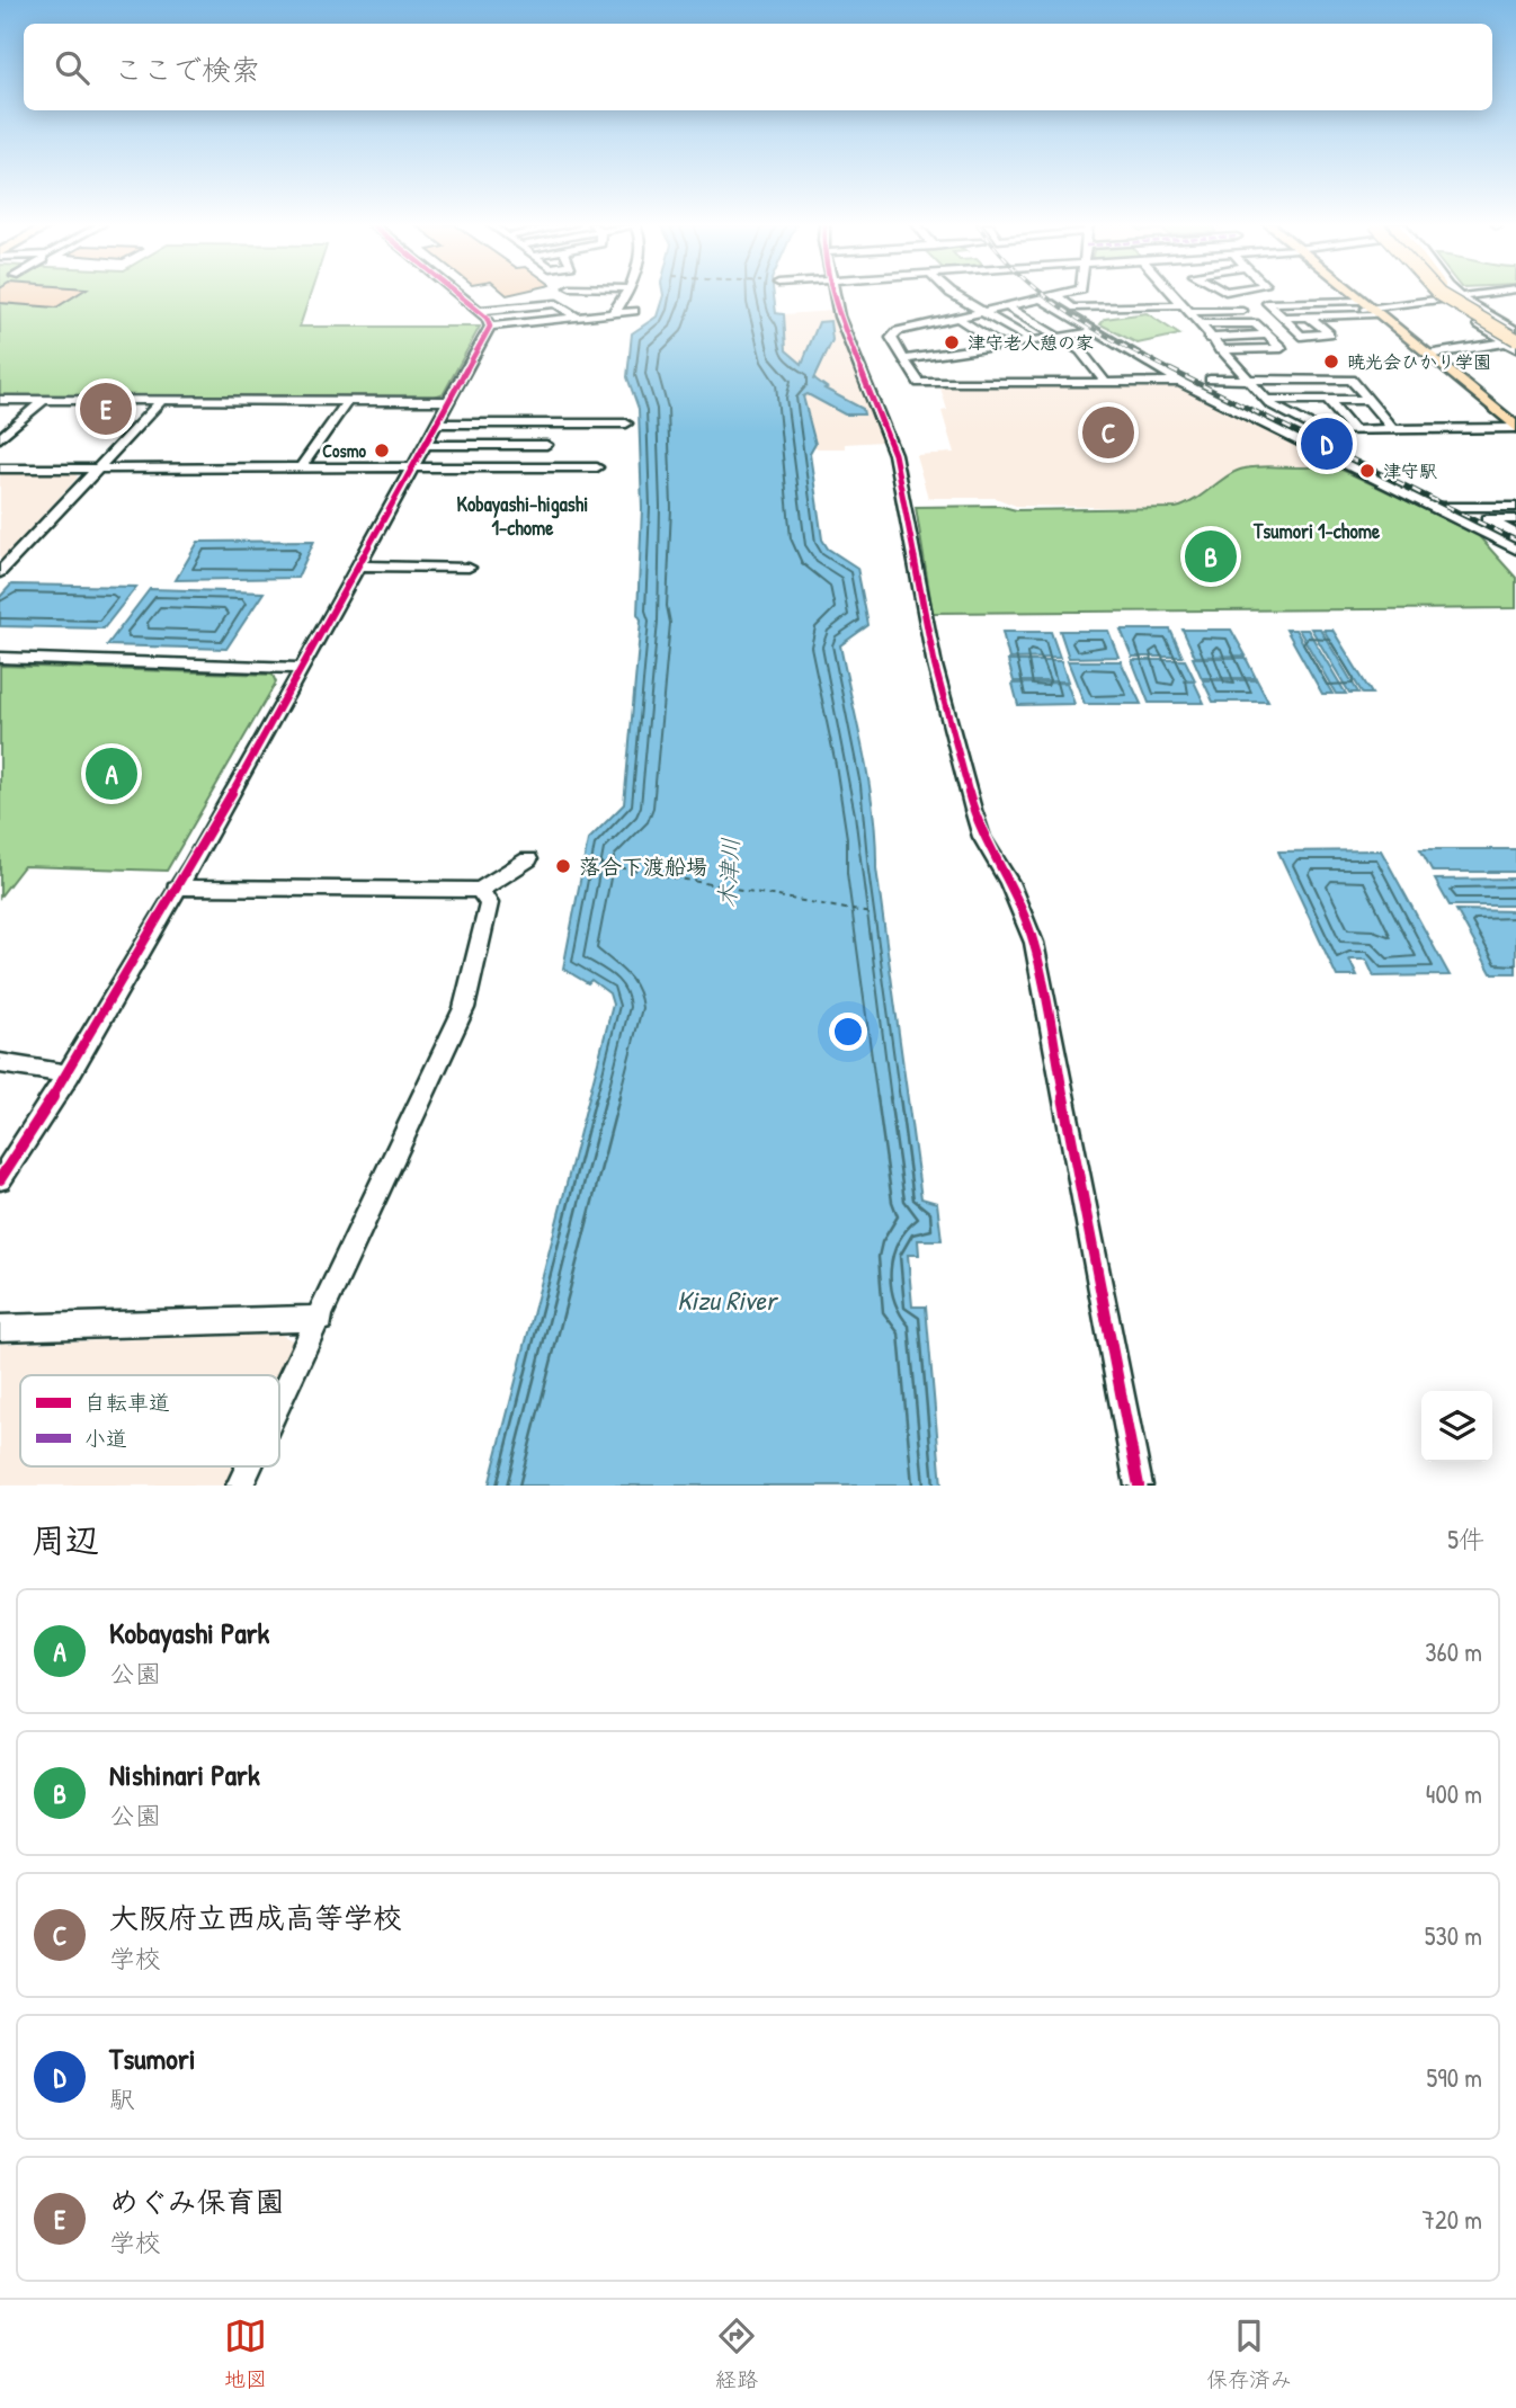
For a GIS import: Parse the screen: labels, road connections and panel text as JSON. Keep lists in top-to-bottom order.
{
  "districts": ["Kobayashi-higashi 1-chome", "Tsumori 1-chome"],
  "water": ["木津川", "Kizu River"],
  "places": [
    "津守老人憩の家",
    "暁光会ひかり学園",
    "Cosmo",
    "津守駅",
    "落合下渡船場"
  ],
  "legend": ["自転車道", "小道"],
  "page": {
    "search": "ここで検索",
    "pins": [
      "E",
      "C",
      "D",
      "B",
      "A"
    ],
    "heading": ["周辺", "5件"],
    "list": [
      {
        "mark": "A",
        "name": "Kobayashi Park",
        "note": "公園",
        "value": "360 m"
      },
      {
        "mark": "B",
        "name": "Nishinari Park",
        "note": "公園",
        "value": "400 m"
      },
      {
        "mark": "C",
        "name": "大阪府立西成高等学校",
        "note": "学校",
        "value": "530 m"
      },
      {
        "mark": "D",
        "name": "Tsumori",
        "note": "駅",
        "value": "590 m"
      },
      {
        "mark": "E",
        "name": "めぐみ保育園",
        "note": "学校",
        "value": "720 m"
      }
    ],
    "nav": ["地図", "経路", "保存済み"]
  }
}
